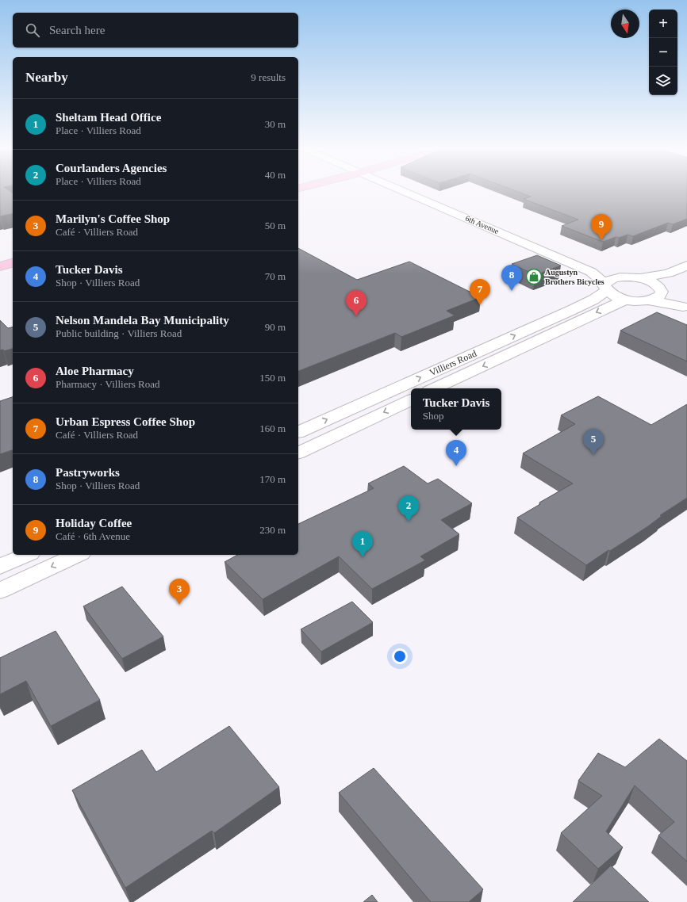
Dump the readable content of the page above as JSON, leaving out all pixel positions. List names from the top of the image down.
{
  "streets": {
    "street": ["6th Avenue", "Villiers Road"]
  },
  "crossings": [
    ["6th Avenue", "Villiers Road"]
  ],
  "places": {
    "shop": ["Augustyn Brothers Bicycles"]
  },
  "north": "bottom",
  "page": {
    "map_buttons": ["+", "−"],
    "search": "Search here",
    "heading": ["Nearby", "9 results"],
    "list": [
      {
        "mark": "1",
        "name": "Sheltam Head Office",
        "note": "Place · Villiers Road",
        "value": "30 m"
      },
      {
        "mark": "2",
        "name": "Courlanders Agencies",
        "note": "Place · Villiers Road",
        "value": "40 m"
      },
      {
        "mark": "3",
        "name": "Marilyn's Coffee Shop",
        "note": "Café · Villiers Road",
        "value": "50 m"
      },
      {
        "mark": "4",
        "name": "Tucker Davis",
        "note": "Shop · Villiers Road",
        "value": "70 m"
      },
      {
        "mark": "5",
        "name": "Nelson Mandela Bay Municipality",
        "note": "Public building · Villiers Road",
        "value": "90 m"
      },
      {
        "mark": "6",
        "name": "Aloe Pharmacy",
        "note": "Pharmacy · Villiers Road",
        "value": "150 m"
      },
      {
        "mark": "7",
        "name": "Urban Espress Coffee Shop",
        "note": "Café · Villiers Road",
        "value": "160 m"
      },
      {
        "mark": "8",
        "name": "Pastryworks",
        "note": "Shop · Villiers Road",
        "value": "170 m"
      },
      {
        "mark": "9",
        "name": "Holiday Coffee",
        "note": "Café · 6th Avenue",
        "value": "230 m"
      }
    ],
    "pins": [
      "9",
      "8",
      "7",
      "6",
      "5",
      "4",
      "2",
      "1",
      "3"
    ],
    "popup": ["Tucker Davis", "Shop"]
  }
}
